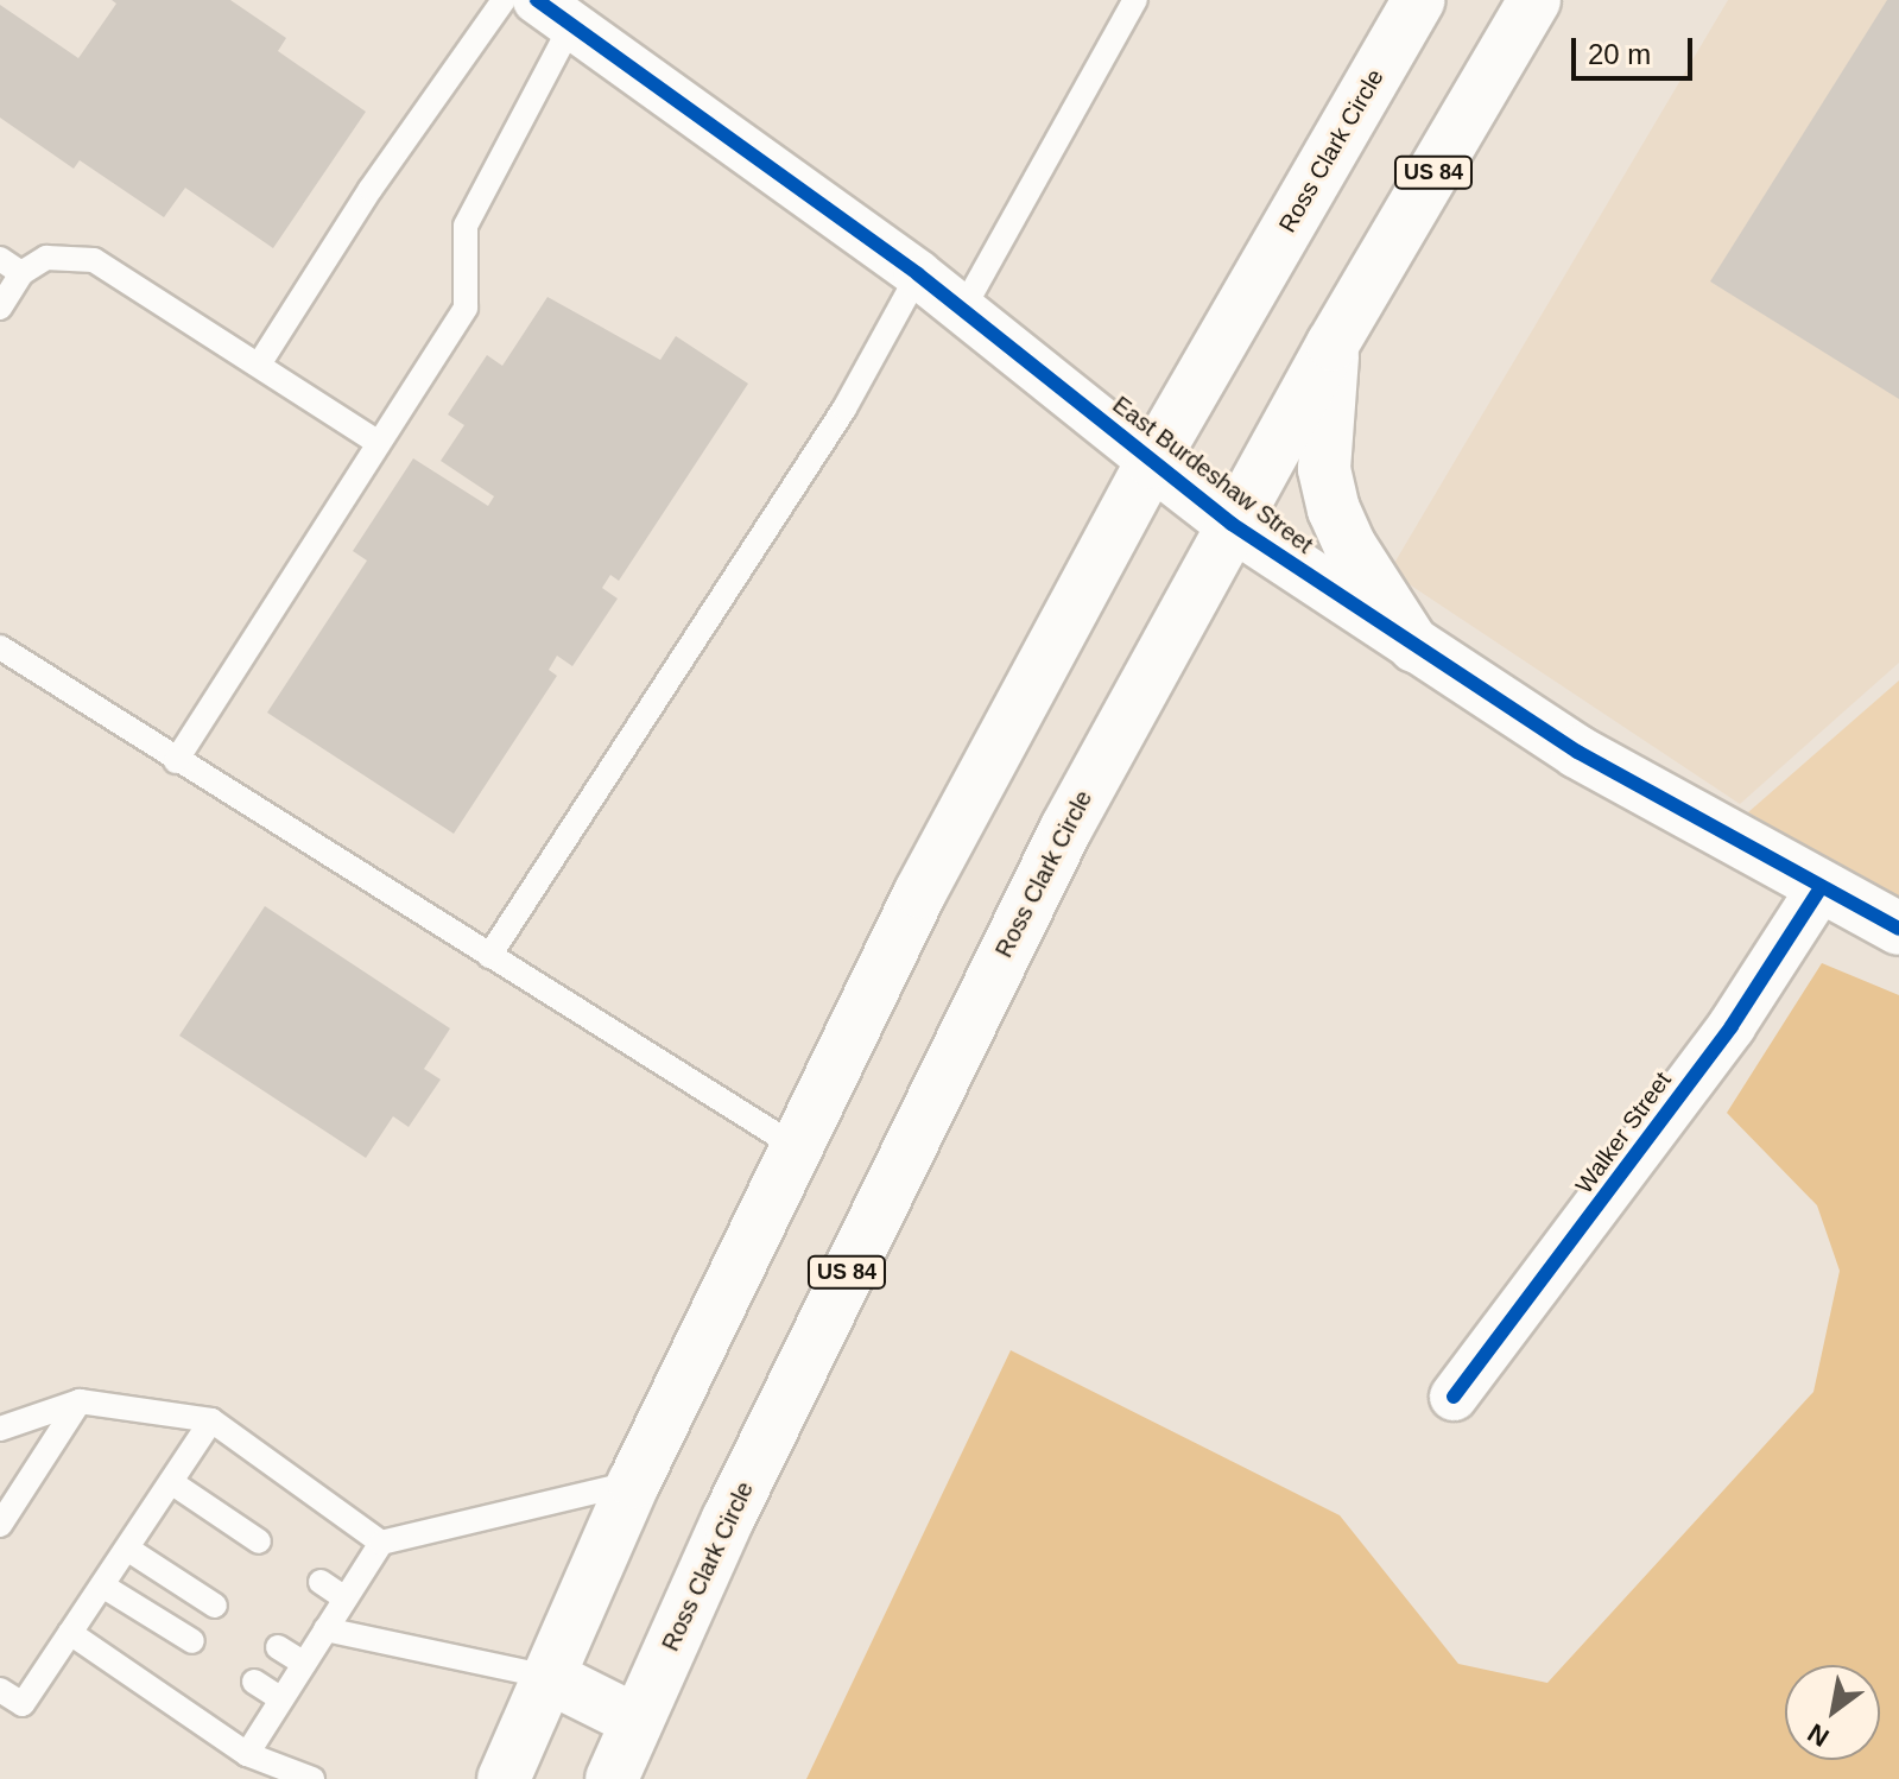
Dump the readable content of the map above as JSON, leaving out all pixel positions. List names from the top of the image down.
{
  "streets": {
    "main road": ["Ross Clark Circle", "US 84", "East Burdeshaw Street"],
    "street": ["Walker Street"]
  },
  "crossings": [
    ["Ross Clark Circle", "East Burdeshaw Street"],
    ["East Burdeshaw Street", "Walker Street"]
  ],
  "scale_bar": "20 m",
  "north": "bottom left"
}
